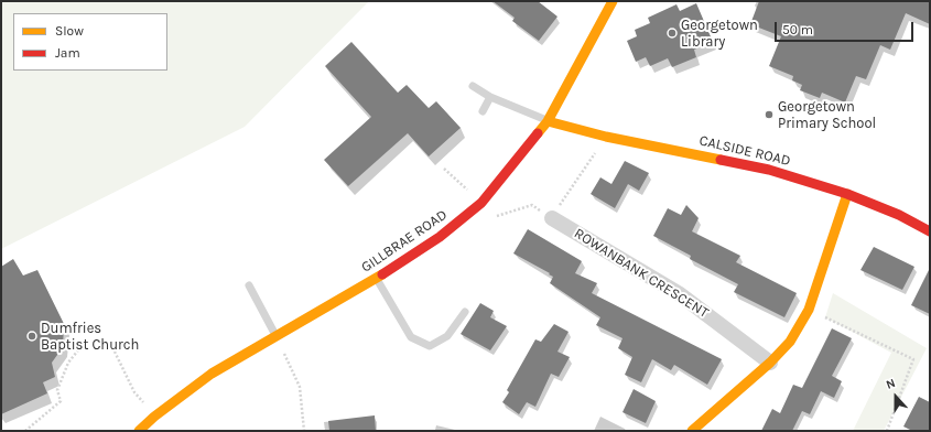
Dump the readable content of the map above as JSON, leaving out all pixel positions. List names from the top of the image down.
{
  "streets": {
    "street": ["CALSIDE ROAD", "GILLBRAE ROAD", "ROWANBANK CRESCENT"]
  },
  "crossings": [
    ["CALSIDE ROAD", "GILLBRAE ROAD"]
  ],
  "places": ["Georgetown Library", "Georgetown Primary School", "Dumfries Baptist Church"],
  "legend": ["Slow", "Jam"],
  "scale_bar": "50 m",
  "north": "top"
}
